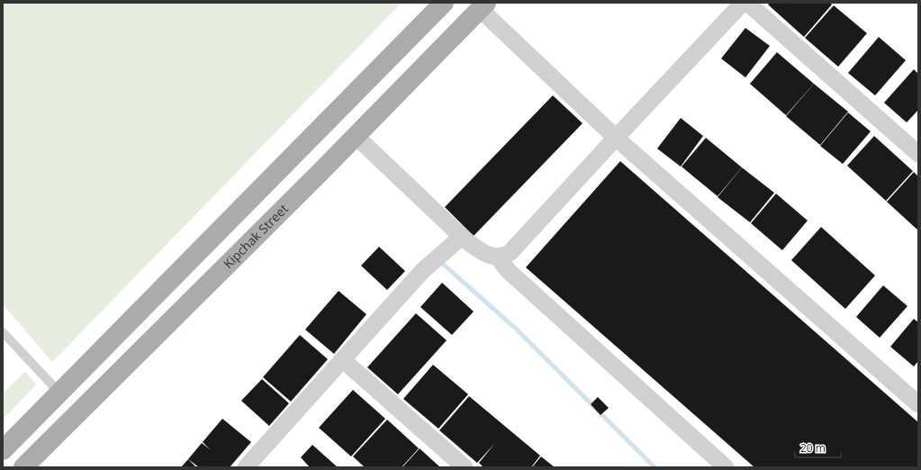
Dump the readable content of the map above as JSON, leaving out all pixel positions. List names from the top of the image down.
{
  "streets": {
    "main road": ["Kipchak Street"]
  },
  "scale_bar": "20 m"
}
